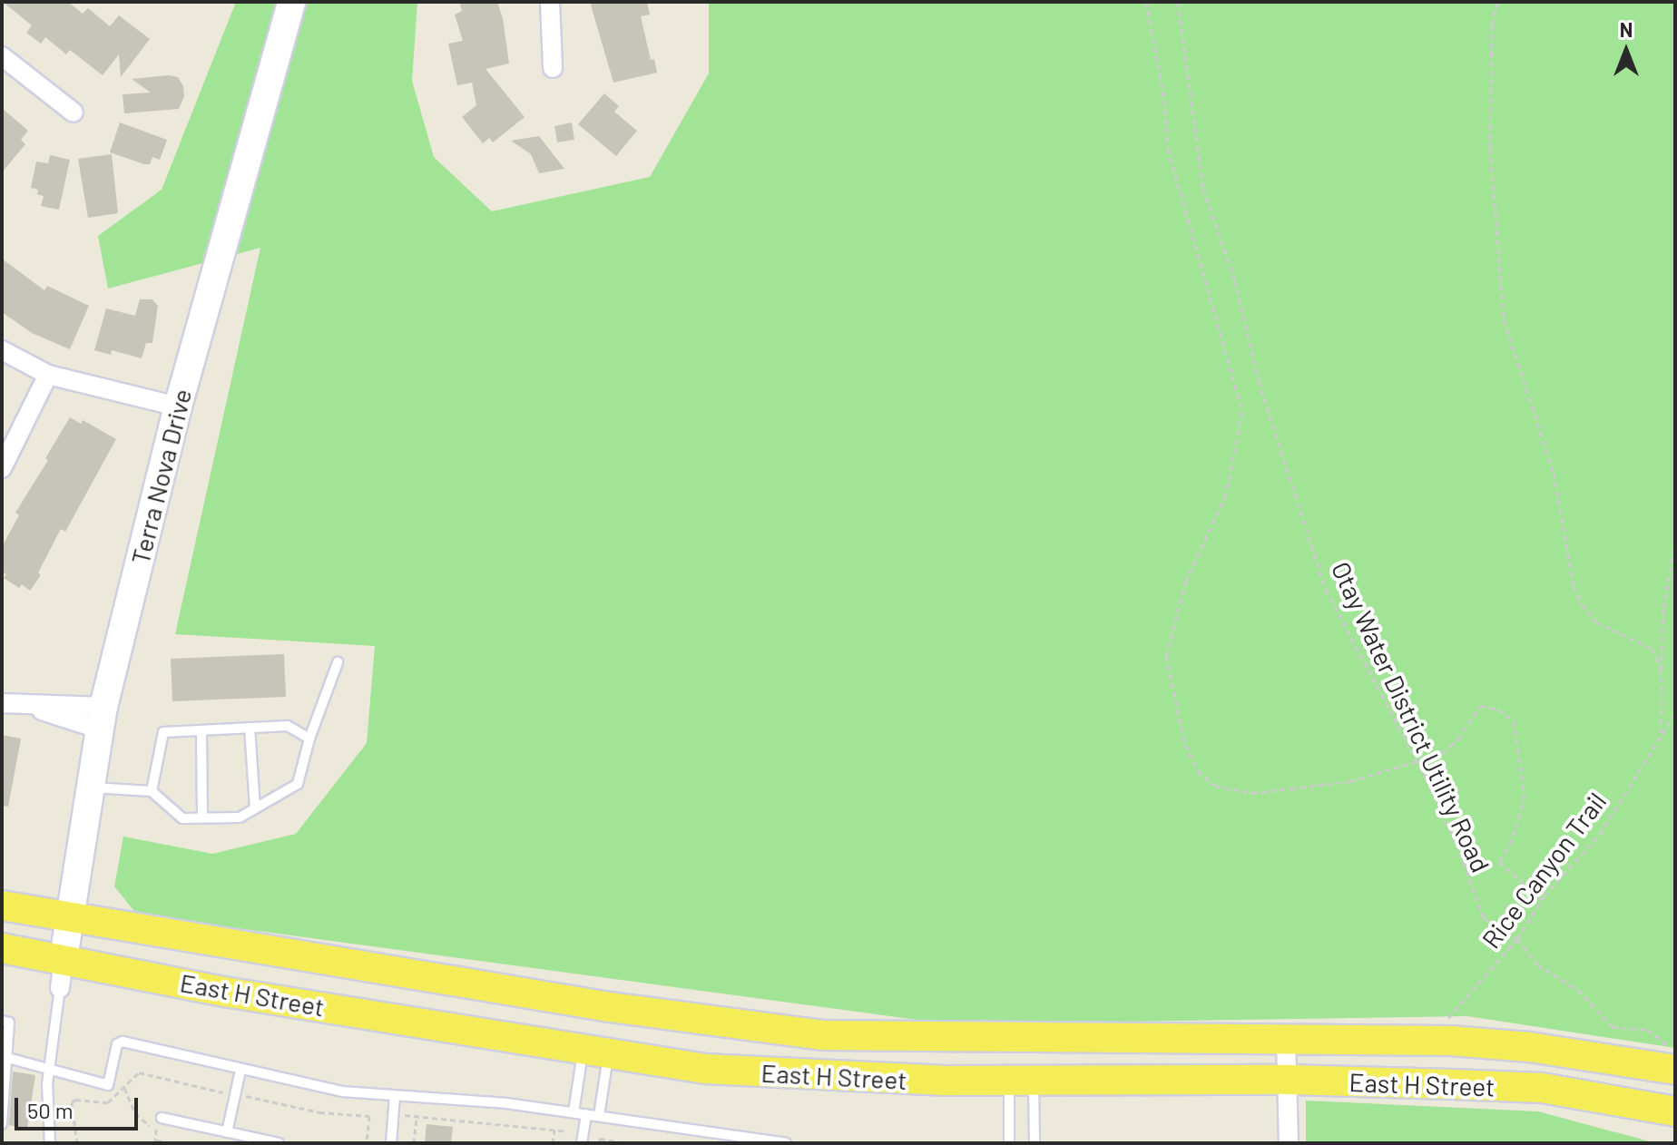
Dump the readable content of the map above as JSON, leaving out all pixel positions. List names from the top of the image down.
{
  "streets": {
    "main road": ["East H Street"],
    "street": ["Terra Nova Drive"],
    "path": ["Otay Water District Utility Road", "Rice Canyon Trail"]
  },
  "crossings": [
    ["Terra Nova Drive", "East H Street"],
    ["Otay Water District Utility Road", "Rice Canyon Trail"],
    ["Rice Canyon Trail", "East H Street"]
  ],
  "scale_bar": "50 m",
  "north": "top"
}
